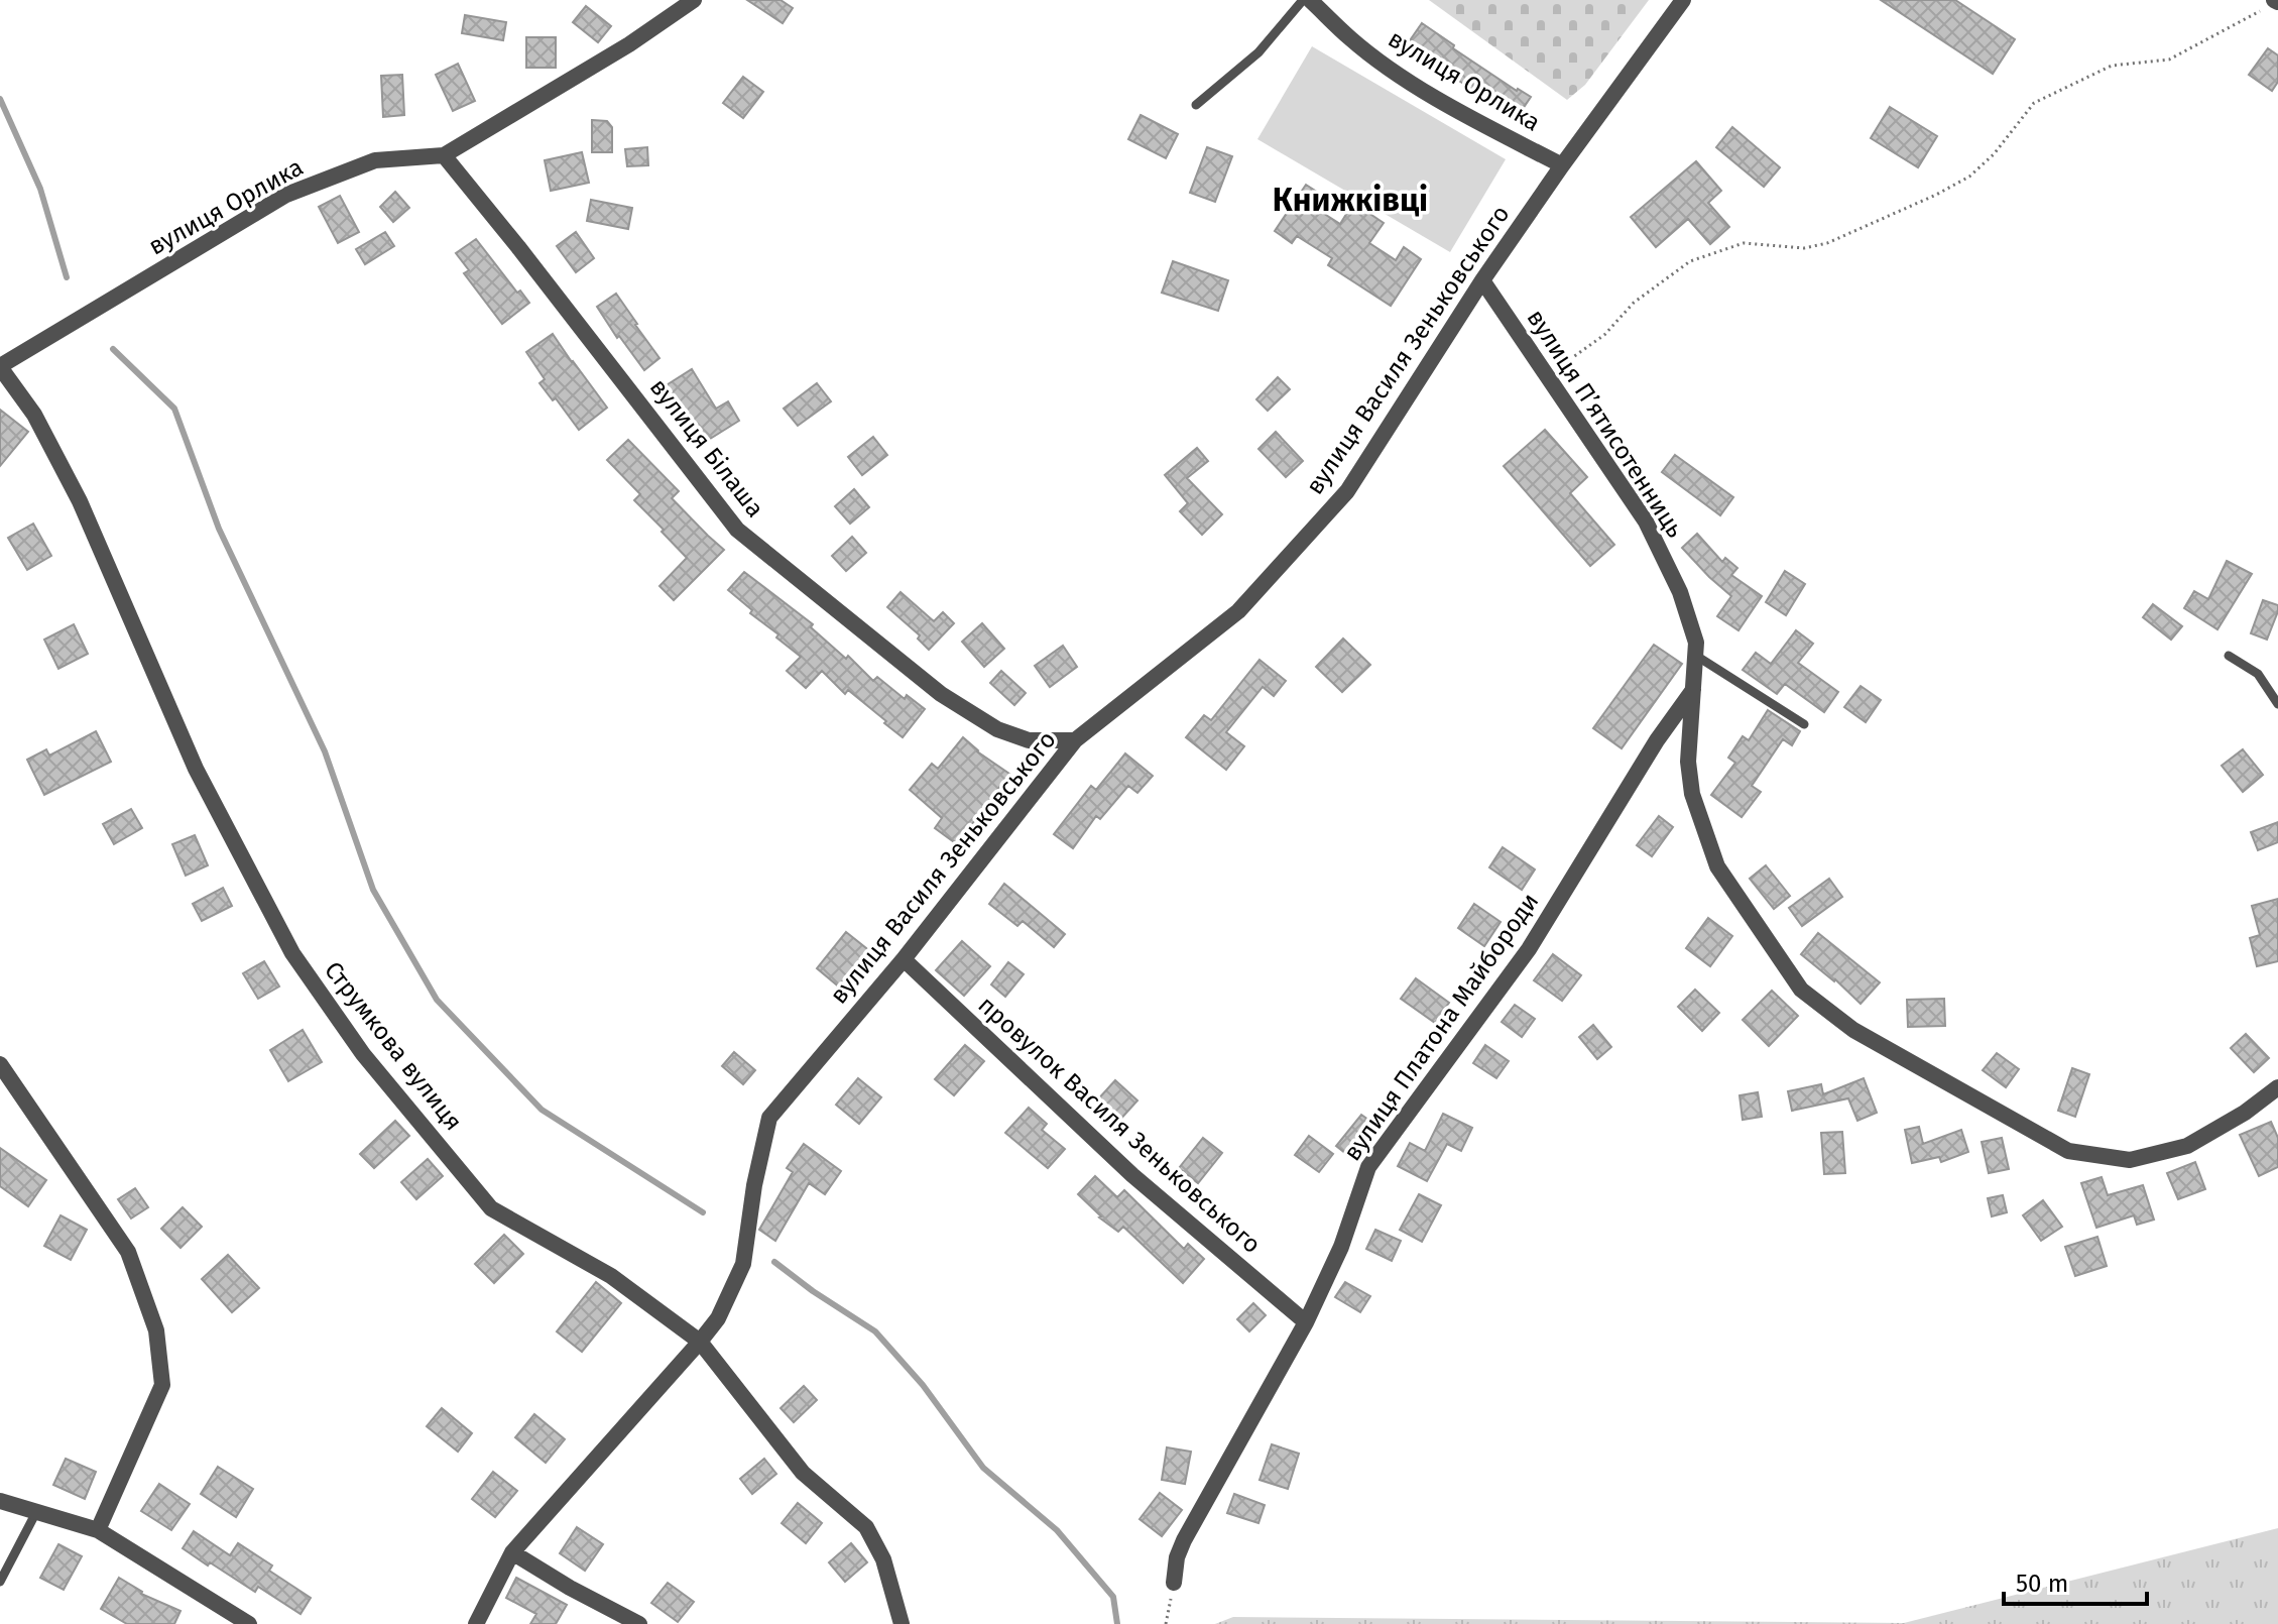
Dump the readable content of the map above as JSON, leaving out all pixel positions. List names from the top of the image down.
{
  "streets": {
    "street": [
      "вулиця Орлика",
      "вулиця Василя Зеньковського",
      "вулиця Пʼятисотенниць",
      "вулиця Білаша",
      "вулиця Платона Майбороди",
      "Струмкова вулиця",
      "провулок Василя Зеньковського"
    ]
  },
  "crossings": [
    ["вулиця Орлика", "вулиця Василя Зеньковського"],
    ["вулиця Орлика", "вулиця Білаша"],
    ["вулиця Орлика", "Струмкова вулиця"],
    ["вулиця Василя Зеньковського", "вулиця Пʼятисотенниць"],
    ["вулиця Василя Зеньковського", "вулиця Білаша"],
    ["вулиця Василя Зеньковського", "Струмкова вулиця"],
    ["вулиця Василя Зеньковського", "провулок Василя Зеньковського"],
    ["вулиця Пʼятисотенниць", "вулиця Платона Майбороди"],
    ["вулиця Платона Майбороди", "провулок Василя Зеньковського"]
  ],
  "districts": ["Книжківці"],
  "scale_bar": "50 m"
}
